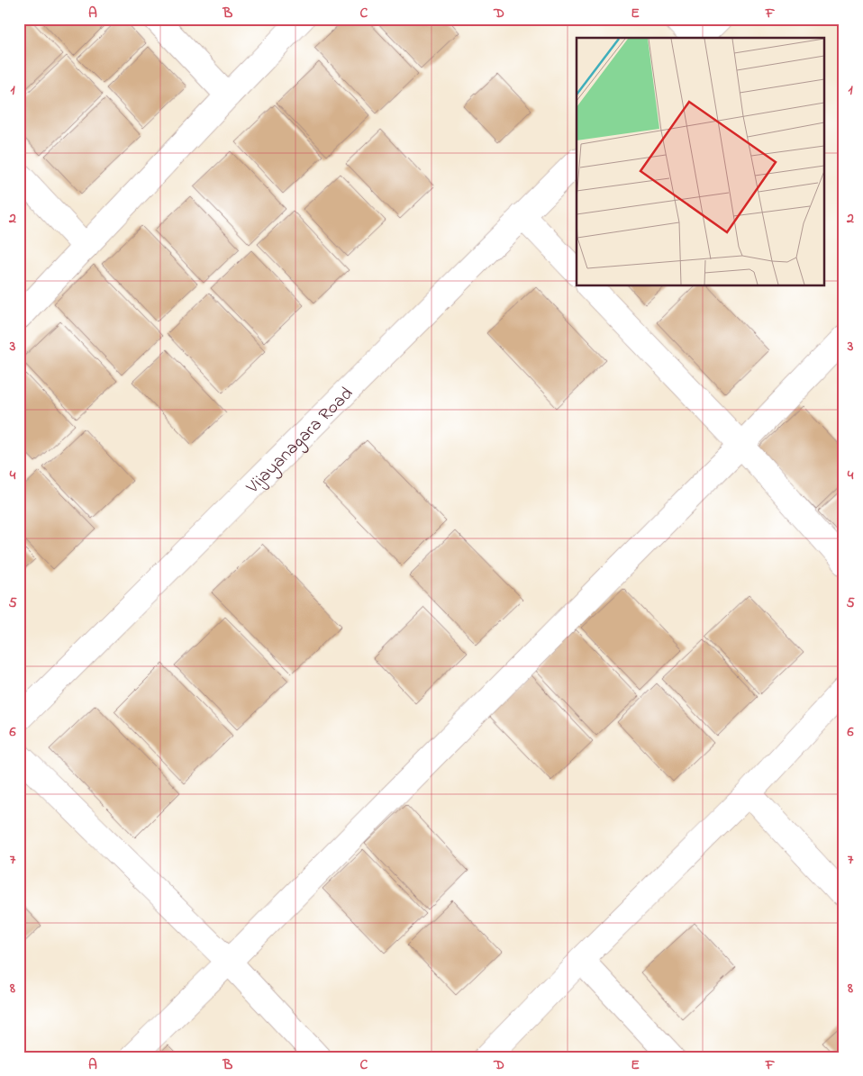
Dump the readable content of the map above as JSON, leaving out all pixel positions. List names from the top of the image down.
{
  "streets": {
    "street": ["Vijayanagara Road"]
  },
  "grid": {
    "columns": [
      "A",
      "B",
      "C",
      "D",
      "E",
      "F"
    ],
    "rows": [
      "1",
      "2",
      "3",
      "4",
      "5",
      "6",
      "7",
      "8"
    ]
  }
}
